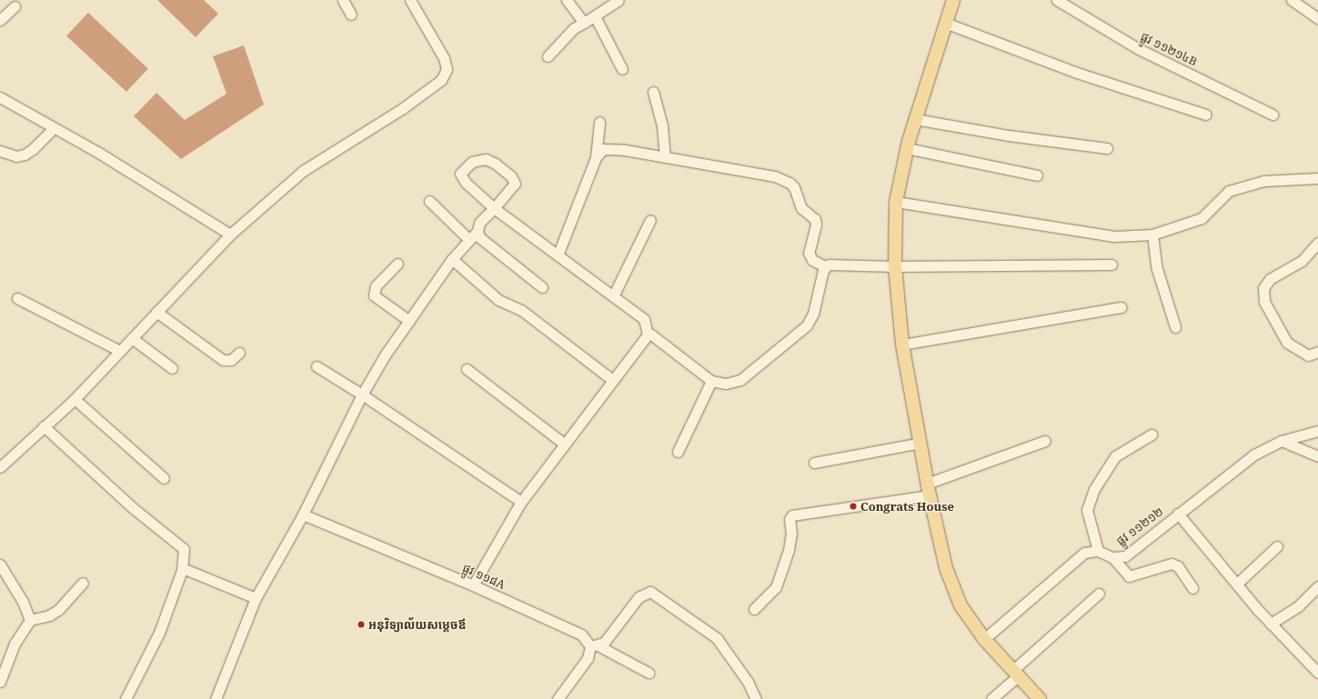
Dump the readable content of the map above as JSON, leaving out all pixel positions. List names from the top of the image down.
{
  "streets": {
    "street": ["ផ្លូវ ១១២១៤B", "ផ្លូវ ១១២១២", "ផ្លូវ ១១៨A"]
  },
  "places": ["Congrats House", "អនុវិទ្យាល័យសម្តេចឪ"]
}
